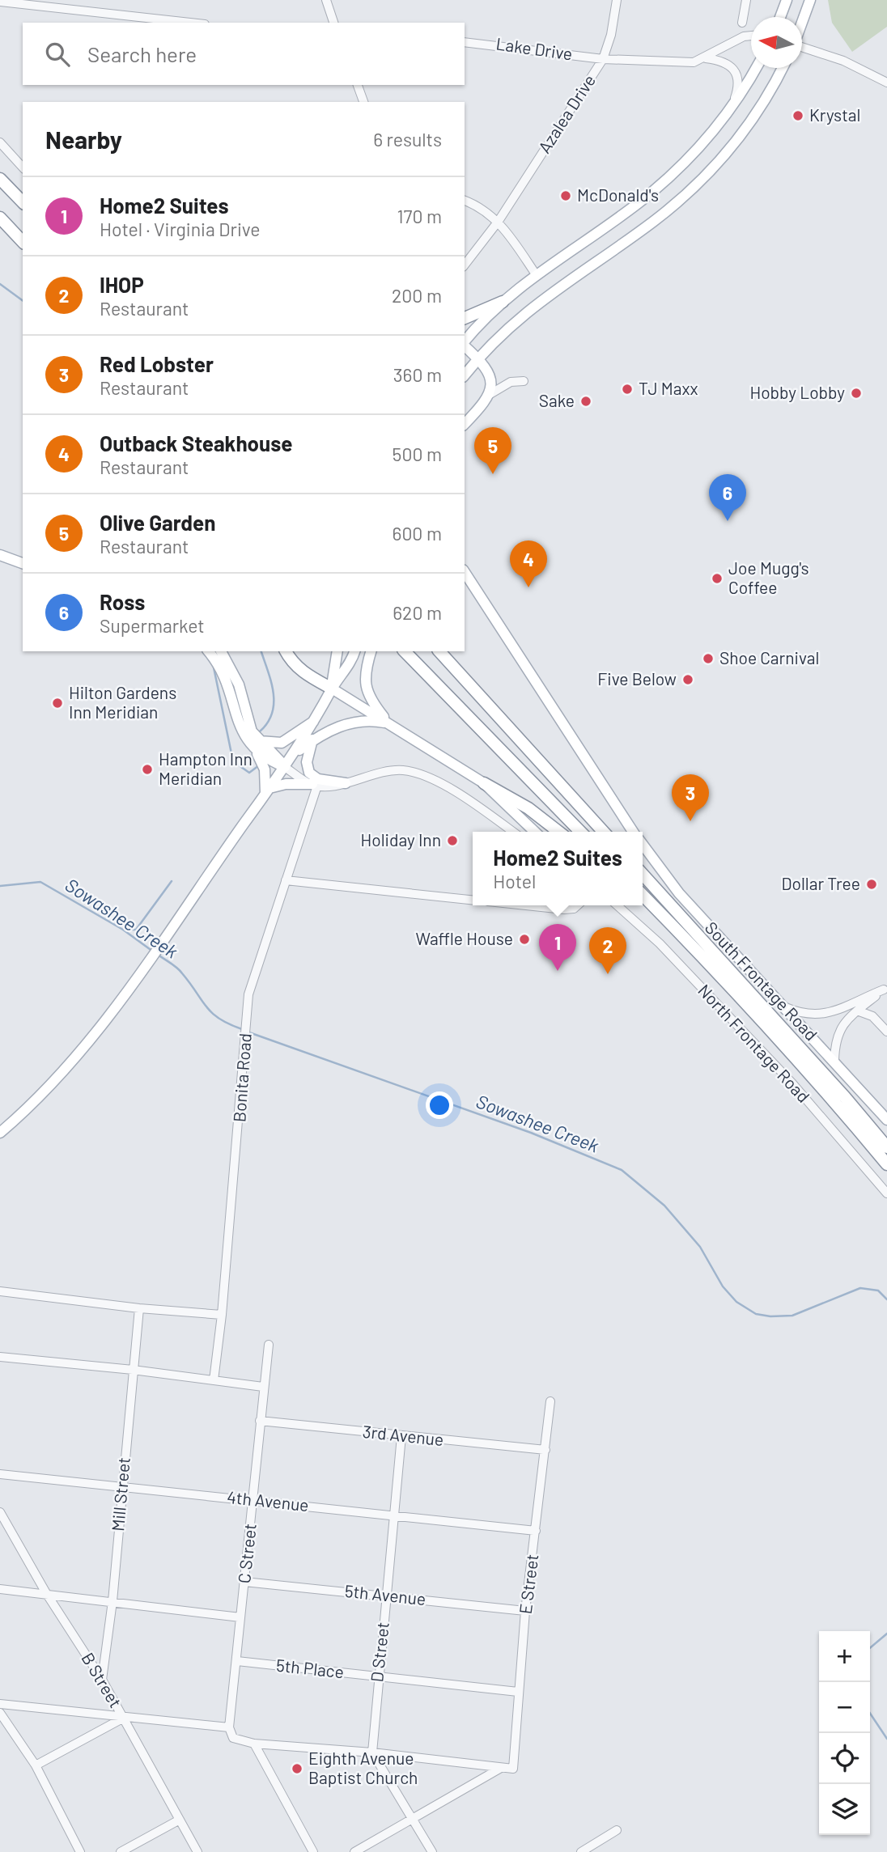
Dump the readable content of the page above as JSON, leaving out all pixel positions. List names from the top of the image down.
{
  "streets": {
    "main road": ["South Frontage Road"],
    "street": [
      "Lake Drive",
      "Azalea Drive",
      "North Frontage Road",
      "Bonita Road",
      "3rd Avenue",
      "Mill Street",
      "4th Avenue",
      "C Street",
      "E Street",
      "5th Avenue",
      "D Street",
      "5th Place",
      "B Street"
    ]
  },
  "crossings": [
    ["Lake Drive", "Azalea Drive"],
    ["3rd Avenue", "C Street"],
    ["3rd Avenue", "E Street"],
    ["3rd Avenue", "D Street"],
    ["Mill Street", "4th Avenue"],
    ["Mill Street", "B Street"],
    ["4th Avenue", "C Street"],
    ["4th Avenue", "E Street"],
    ["4th Avenue", "D Street"],
    ["C Street", "5th Avenue"],
    ["C Street", "5th Place"],
    ["E Street", "5th Avenue"],
    ["E Street", "5th Place"],
    ["5th Avenue", "D Street"],
    ["D Street", "5th Place"]
  ],
  "water": ["Sowashee Creek"],
  "places": [
    "Krystal",
    "McDonald's",
    "TJ Maxx",
    "Hobby Lobby",
    "Sake",
    "Joe Mugg's Coffee",
    "Shoe Carnival",
    "Five Below",
    "Hilton Gardens Inn Meridian",
    "Hampton Inn Meridian",
    "Holiday Inn",
    "Dollar Tree",
    "Waffle House",
    "Eighth Avenue Baptist Church"
  ],
  "north": "left",
  "page": {
    "search": "Search here",
    "heading": ["Nearby", "6 results"],
    "list": [
      {
        "mark": "1",
        "name": "Home2 Suites",
        "note": "Hotel · Virginia Drive",
        "value": "170 m"
      },
      {
        "mark": "2",
        "name": "IHOP",
        "note": "Restaurant",
        "value": "200 m"
      },
      {
        "mark": "3",
        "name": "Red Lobster",
        "note": "Restaurant",
        "value": "360 m"
      },
      {
        "mark": "4",
        "name": "Outback Steakhouse",
        "note": "Restaurant",
        "value": "500 m"
      },
      {
        "mark": "5",
        "name": "Olive Garden",
        "note": "Restaurant",
        "value": "600 m"
      },
      {
        "mark": "6",
        "name": "Ross",
        "note": "Supermarket",
        "value": "620 m"
      }
    ],
    "pins": [
      "5",
      "6",
      "4",
      "3",
      "1",
      "2"
    ],
    "popup": ["Home2 Suites", "Hotel"],
    "map_buttons": ["+", "−"]
  }
}
